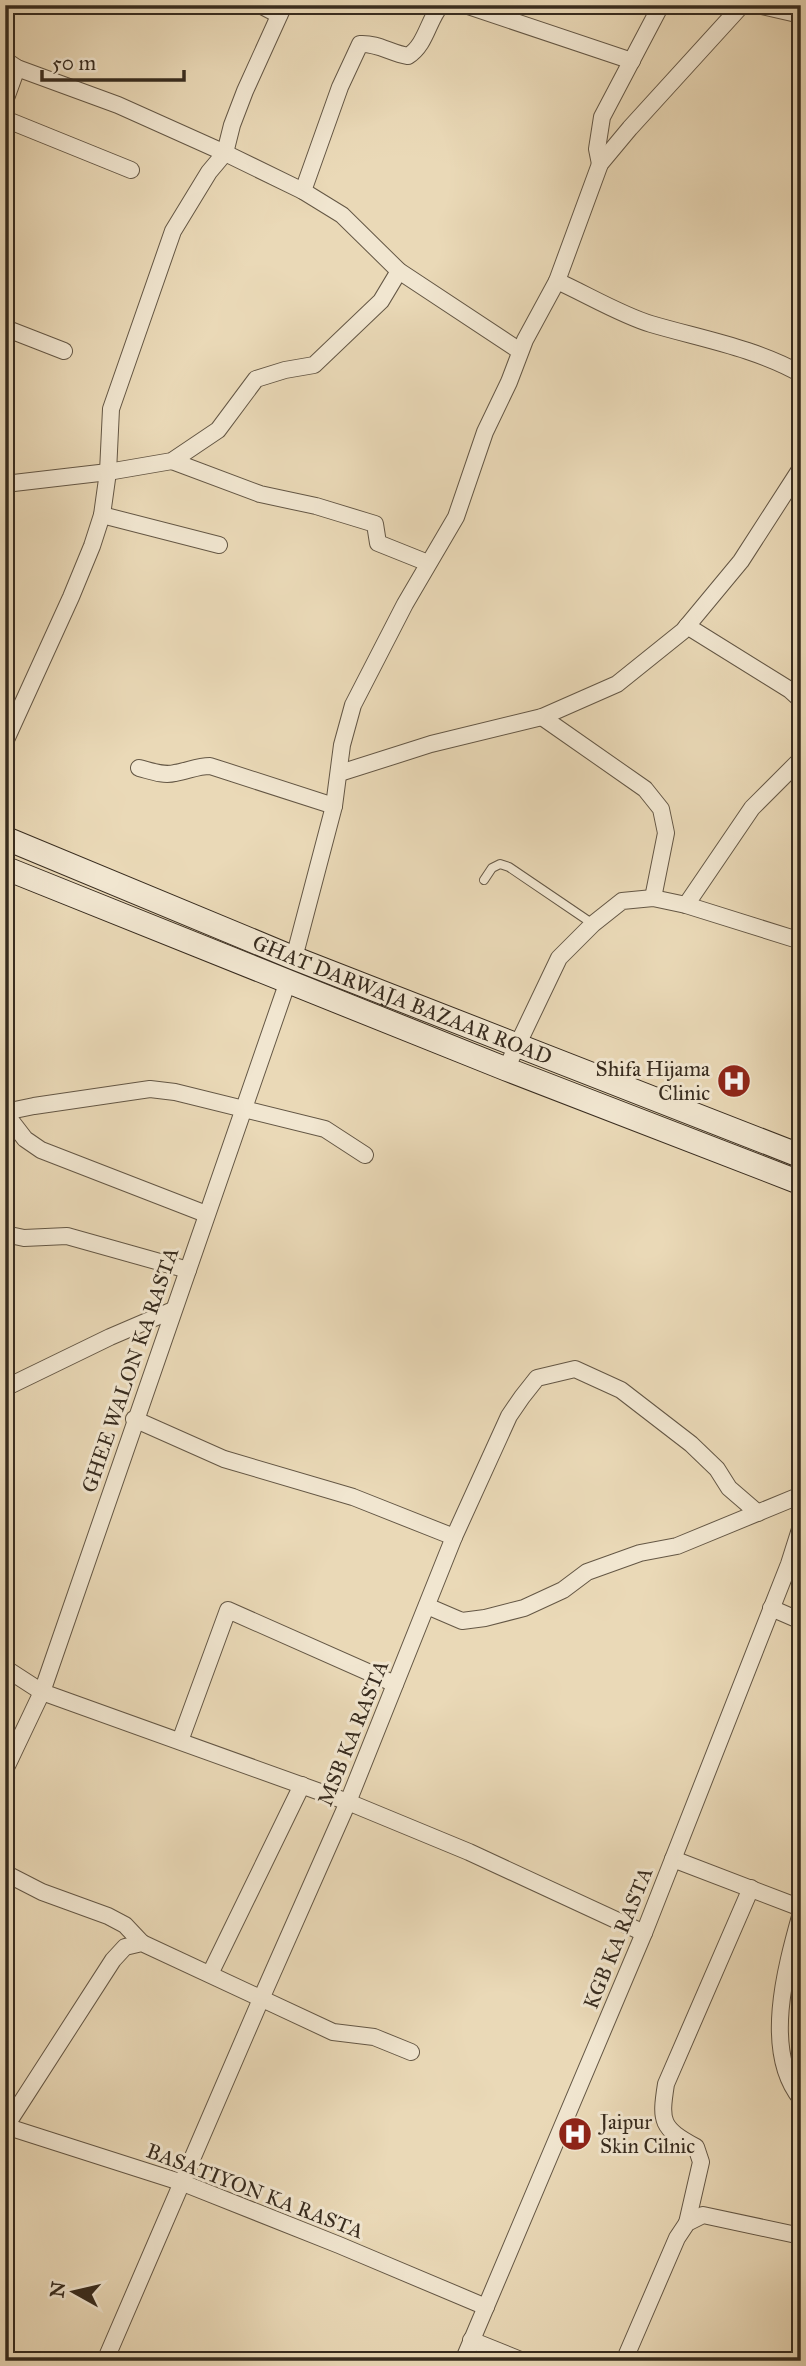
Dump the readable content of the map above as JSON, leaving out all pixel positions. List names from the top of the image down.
{
  "streets": {
    "street": [
      "GHAT DARWAJA BAZAAR ROAD",
      "GHEE WALON KA RASTA",
      "MSB KA RASTA",
      "KGB KA RASTA",
      "BASATIYON KA RASTA"
    ]
  },
  "crossings": [
    ["MSB KA RASTA", "BASATIYON KA RASTA"],
    ["KGB KA RASTA", "BASATIYON KA RASTA"]
  ],
  "places": {
    "hospital": ["Shifa Hijama Clinic", "Jaipur Skin Cilnic"]
  },
  "scale_bar": "50 m",
  "north": "left"
}
